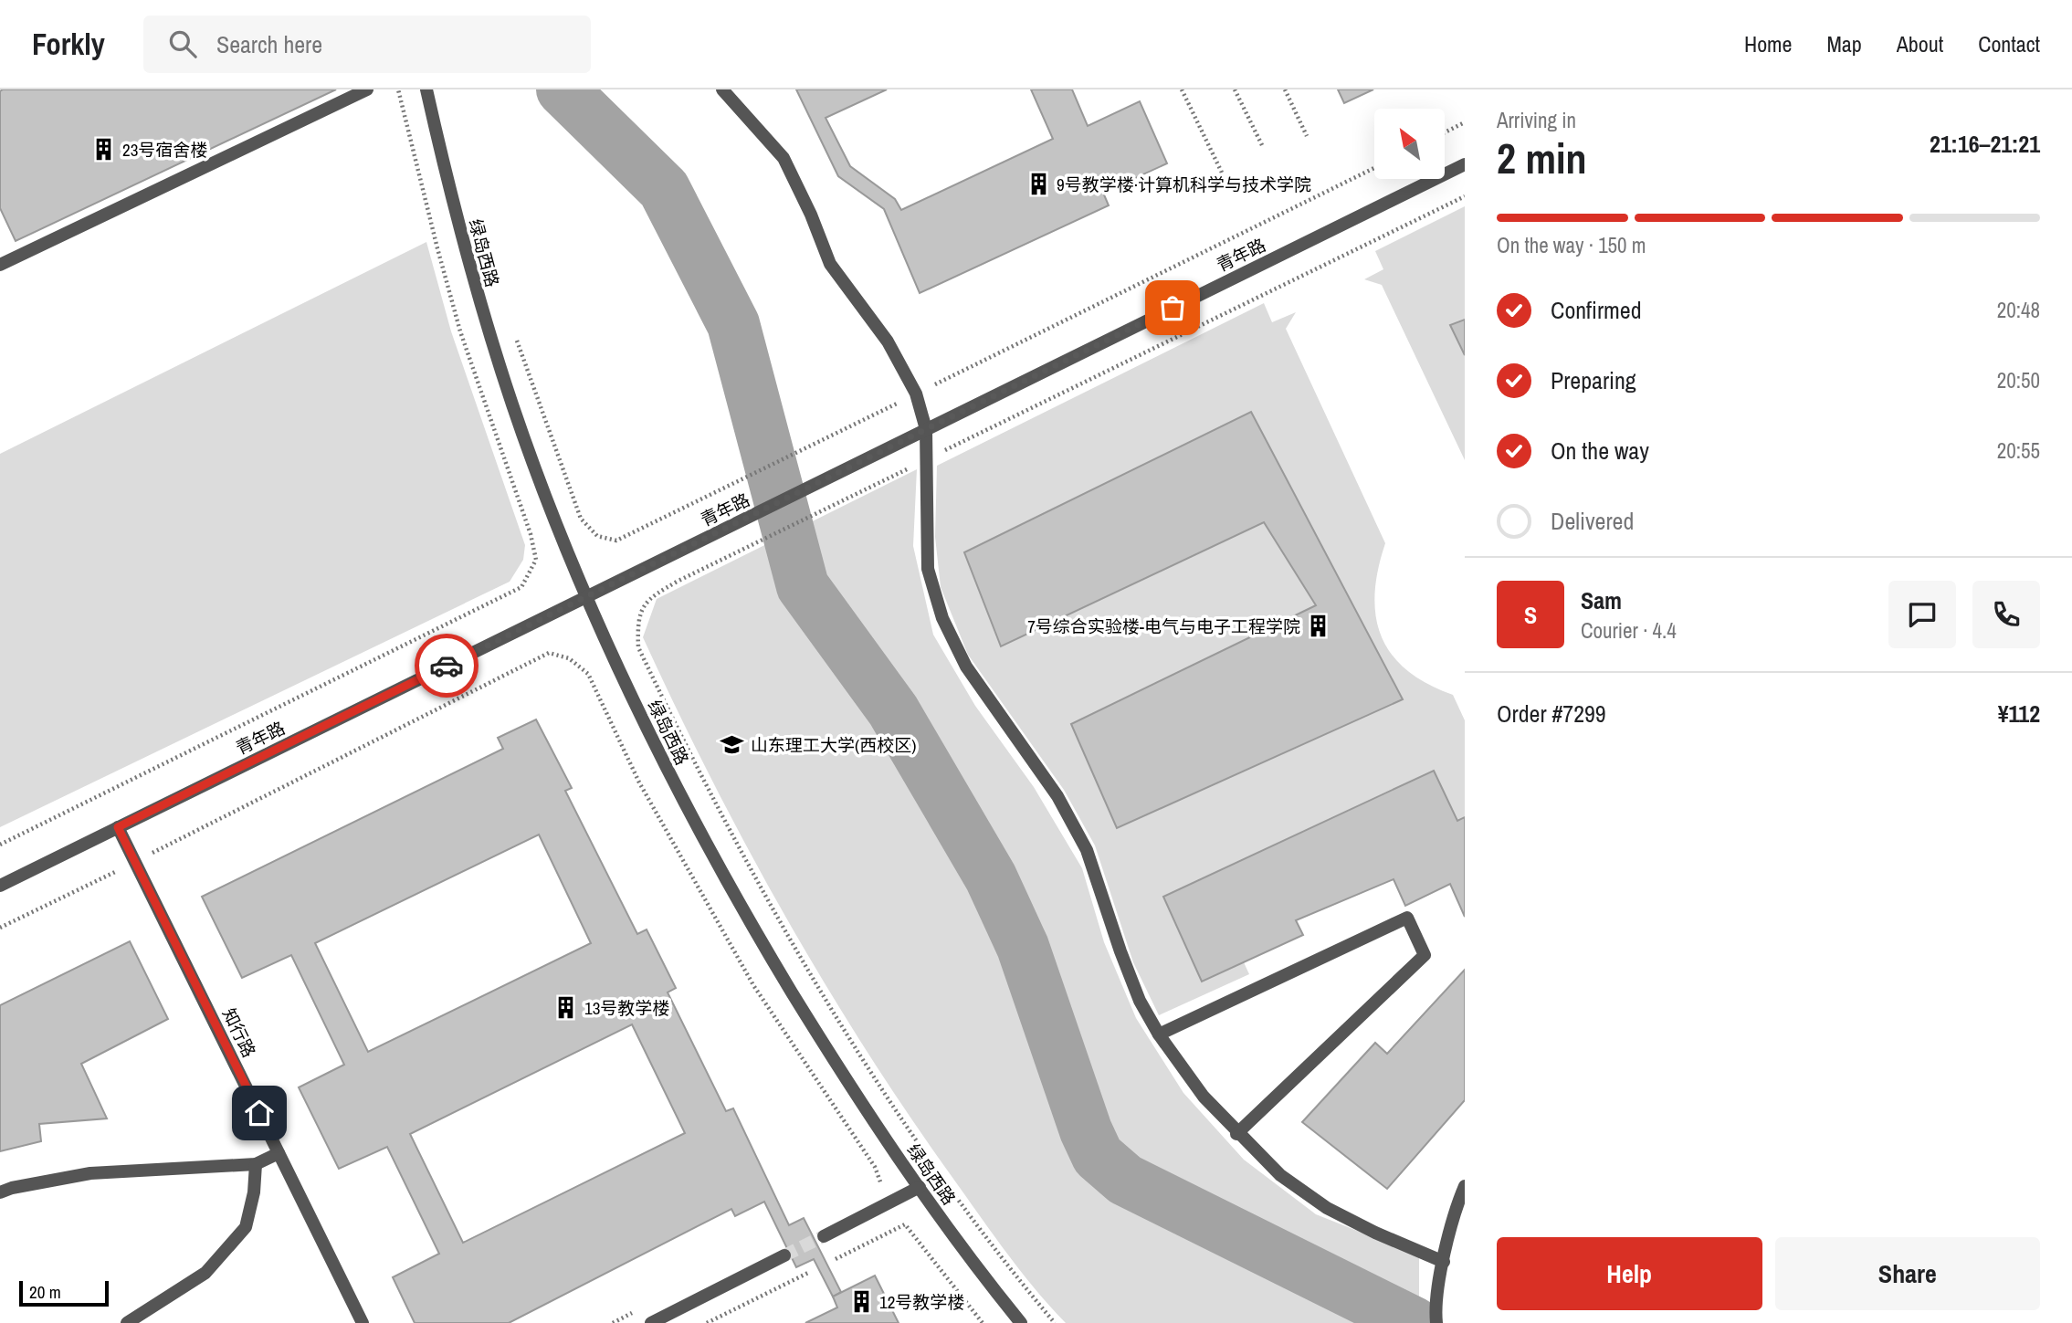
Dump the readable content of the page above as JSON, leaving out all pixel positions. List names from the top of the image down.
{
  "streets": {
    "street": ["绿岛西路", "青年路", "知行路"]
  },
  "crossings": [
    ["绿岛西路", "青年路"],
    ["青年路", "知行路"]
  ],
  "places": {
    "building": [
      "23号宿舍楼",
      "9号教学楼·计算机科学与技术学院",
      "7号综合实验楼-电气与电子工程学院",
      "13号教学楼",
      "12号教学楼"
    ],
    "school or university": ["山东理工大学(西校区)"]
  },
  "scale_bar": "20 m",
  "north": "top left",
  "page": {
    "header": "Forkly",
    "search": "Search here",
    "nav": [
      "Home",
      "Map",
      "About",
      "Contact"
    ],
    "heading": ["2 min", "Arriving in", "21:16–21:21"],
    "panel": [
      "Sam",
      "Courier · 4.4",
      "Order #7299",
      "¥112"
    ],
    "bar": "On the way · 150 m",
    "list": [
      ["Confirmed", "20:48"],
      ["Preparing", "20:50"],
      ["On the way", "20:55"],
      "Delivered"
    ],
    "round": "S",
    "buttons": ["Help", "Share"],
    "scale": "20 m"
  }
}
